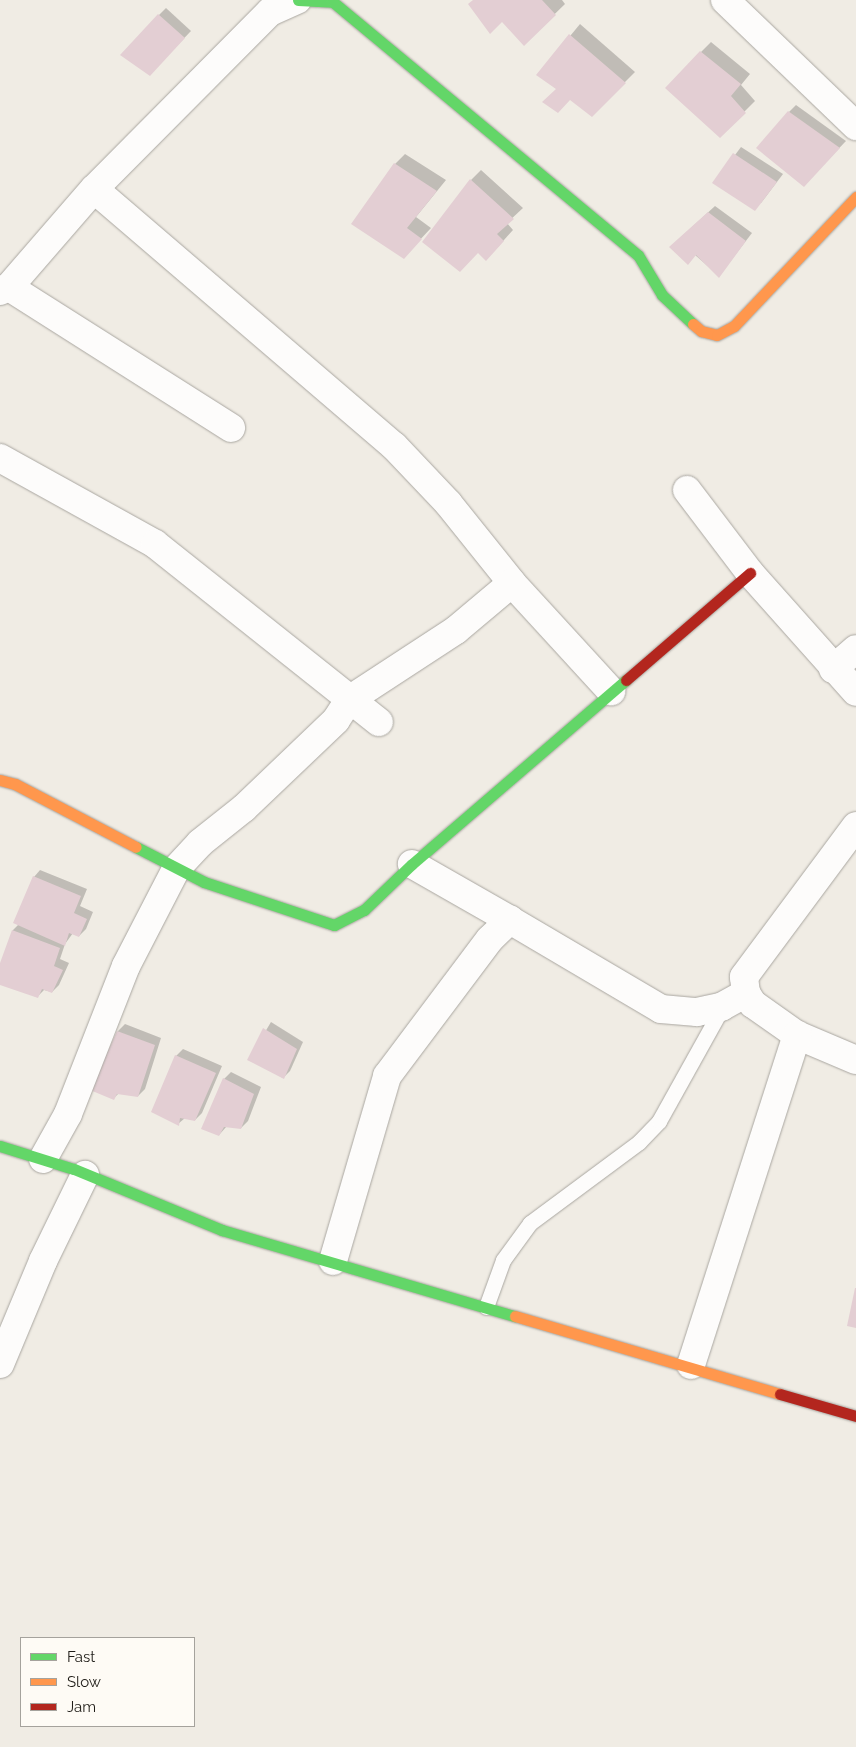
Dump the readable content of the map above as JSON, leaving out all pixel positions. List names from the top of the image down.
{
  "legend": ["Fast", "Slow", "Jam"]
}
